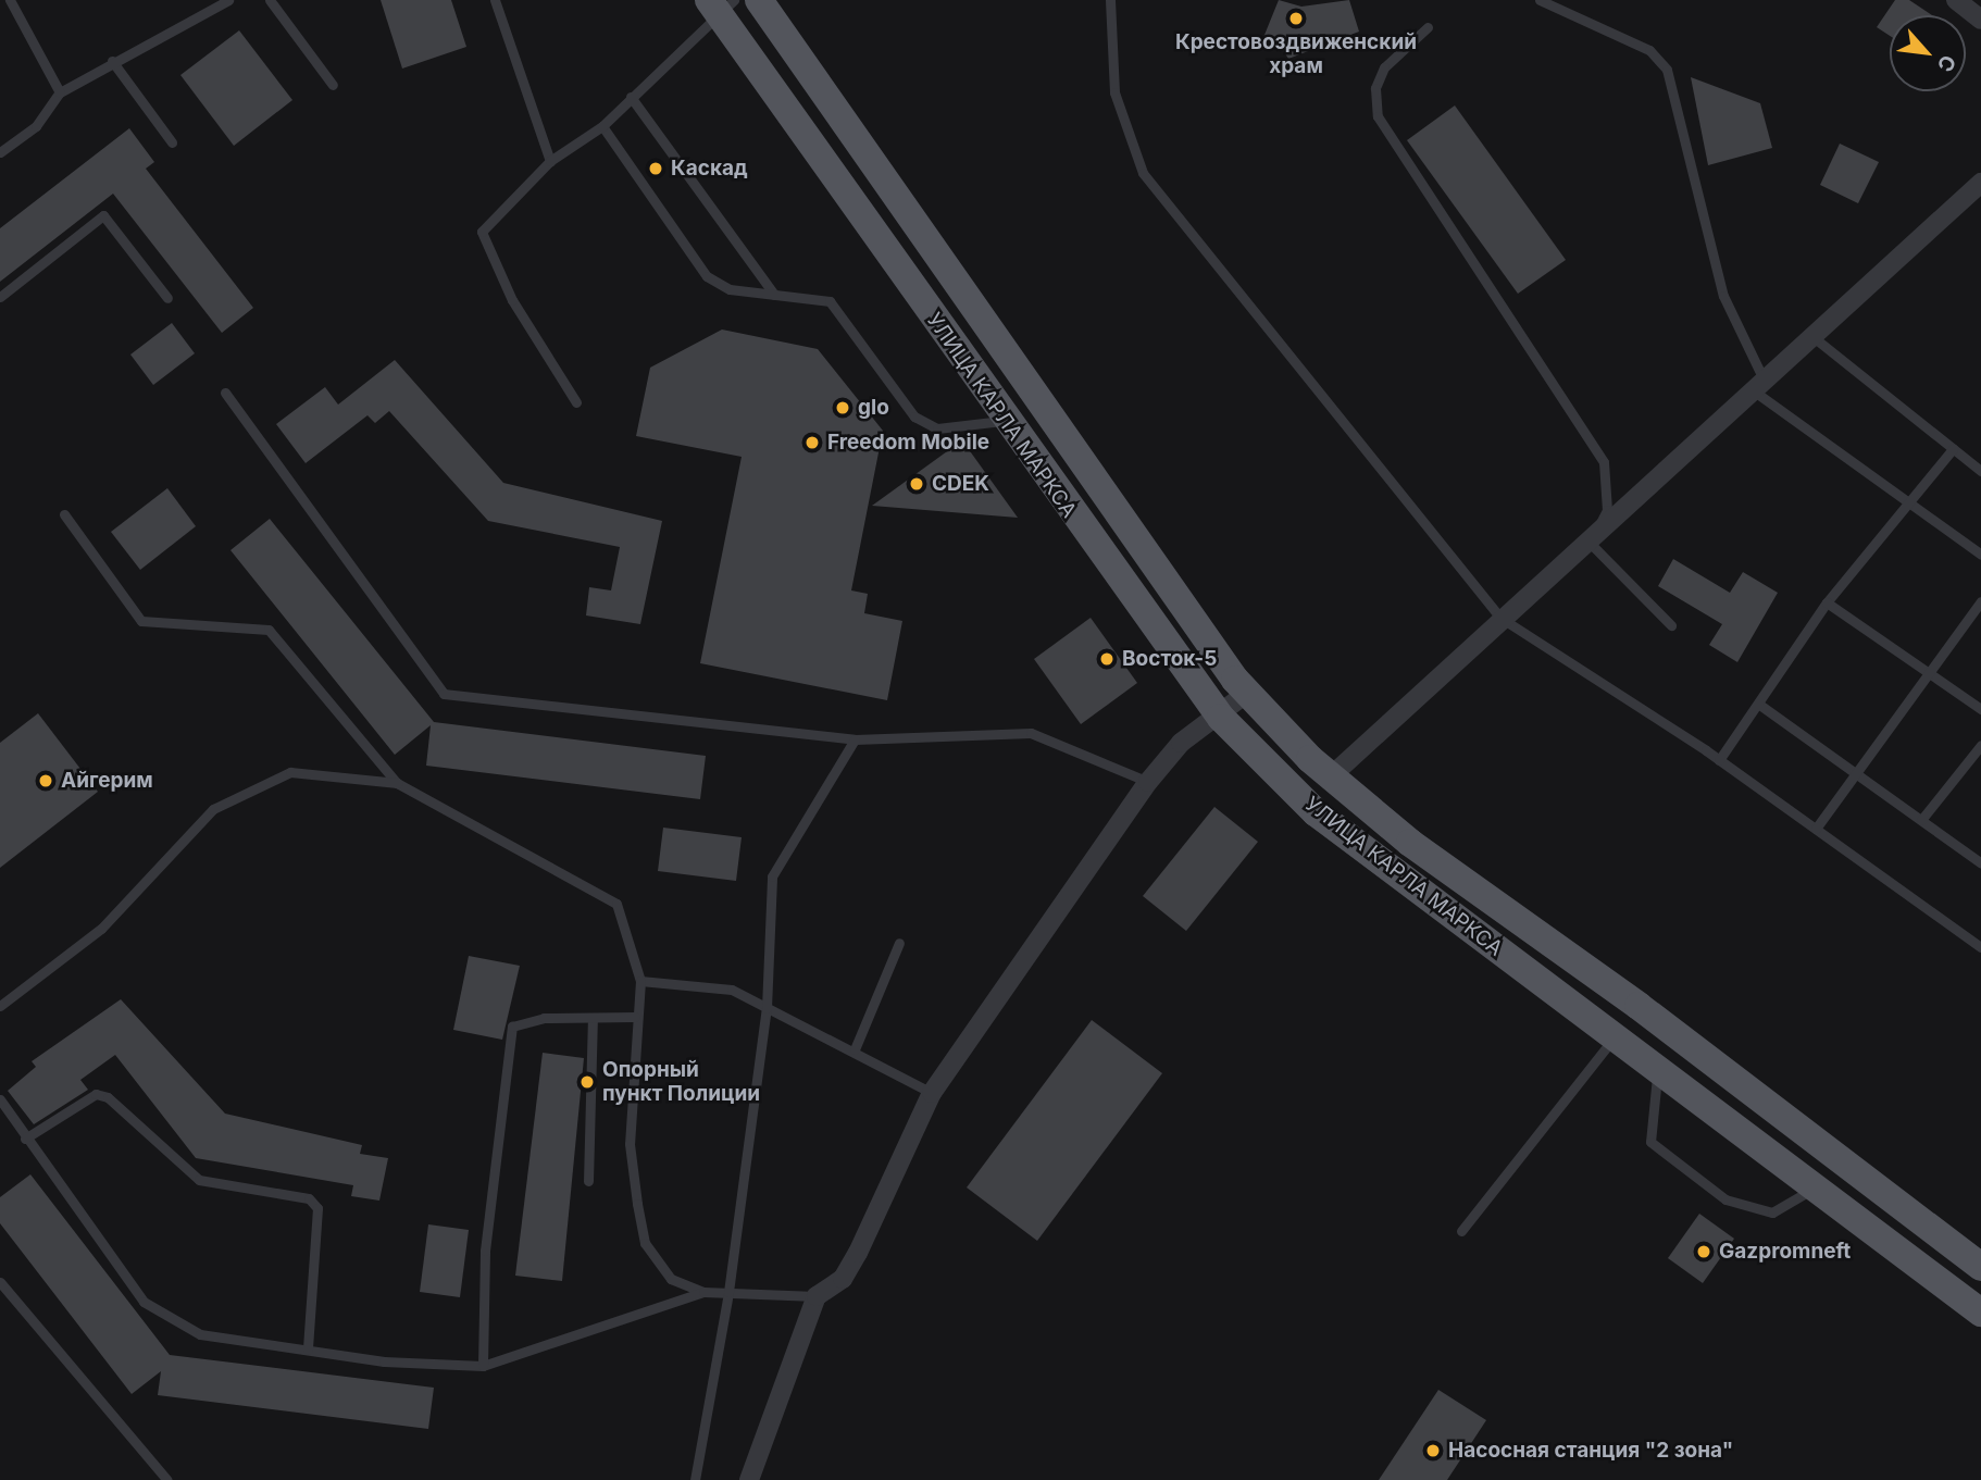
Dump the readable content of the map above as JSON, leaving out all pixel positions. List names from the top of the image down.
{
  "streets": {
    "main road": ["УЛИЦА КАРЛА МАРКСА"]
  },
  "places": [
    "Крестовоздвиженский храм",
    "Каскад",
    "glo",
    "Freedom Mobile",
    "CDEK",
    "Восток-5",
    "Айгерим",
    "Опорный пункт Полиции",
    "Gazpromneft",
    "Насосная станция \"2 зона\""
  ],
  "north": "bottom right"
}
